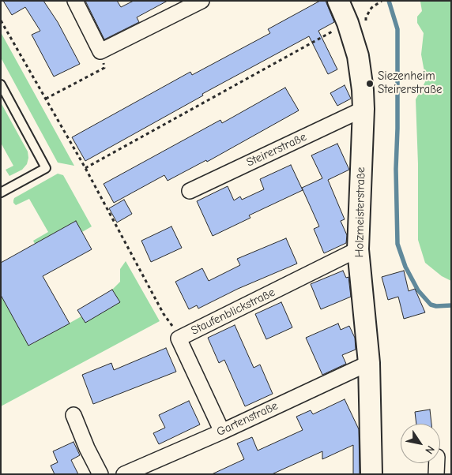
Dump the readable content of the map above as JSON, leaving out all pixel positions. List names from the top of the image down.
{
  "streets": {
    "street": [
      "Steirerstraße",
      "Holzmeisterstraße",
      "Staufenblickstraße",
      "Gartenstraße"
    ]
  },
  "crossings": [
    ["Steirerstraße", "Holzmeisterstraße"],
    ["Holzmeisterstraße", "Staufenblickstraße"],
    ["Holzmeisterstraße", "Gartenstraße"],
    ["Staufenblickstraße", "Gartenstraße"]
  ],
  "places": ["Siezenheim Steirerstraße"],
  "north": "bottom right"
}
